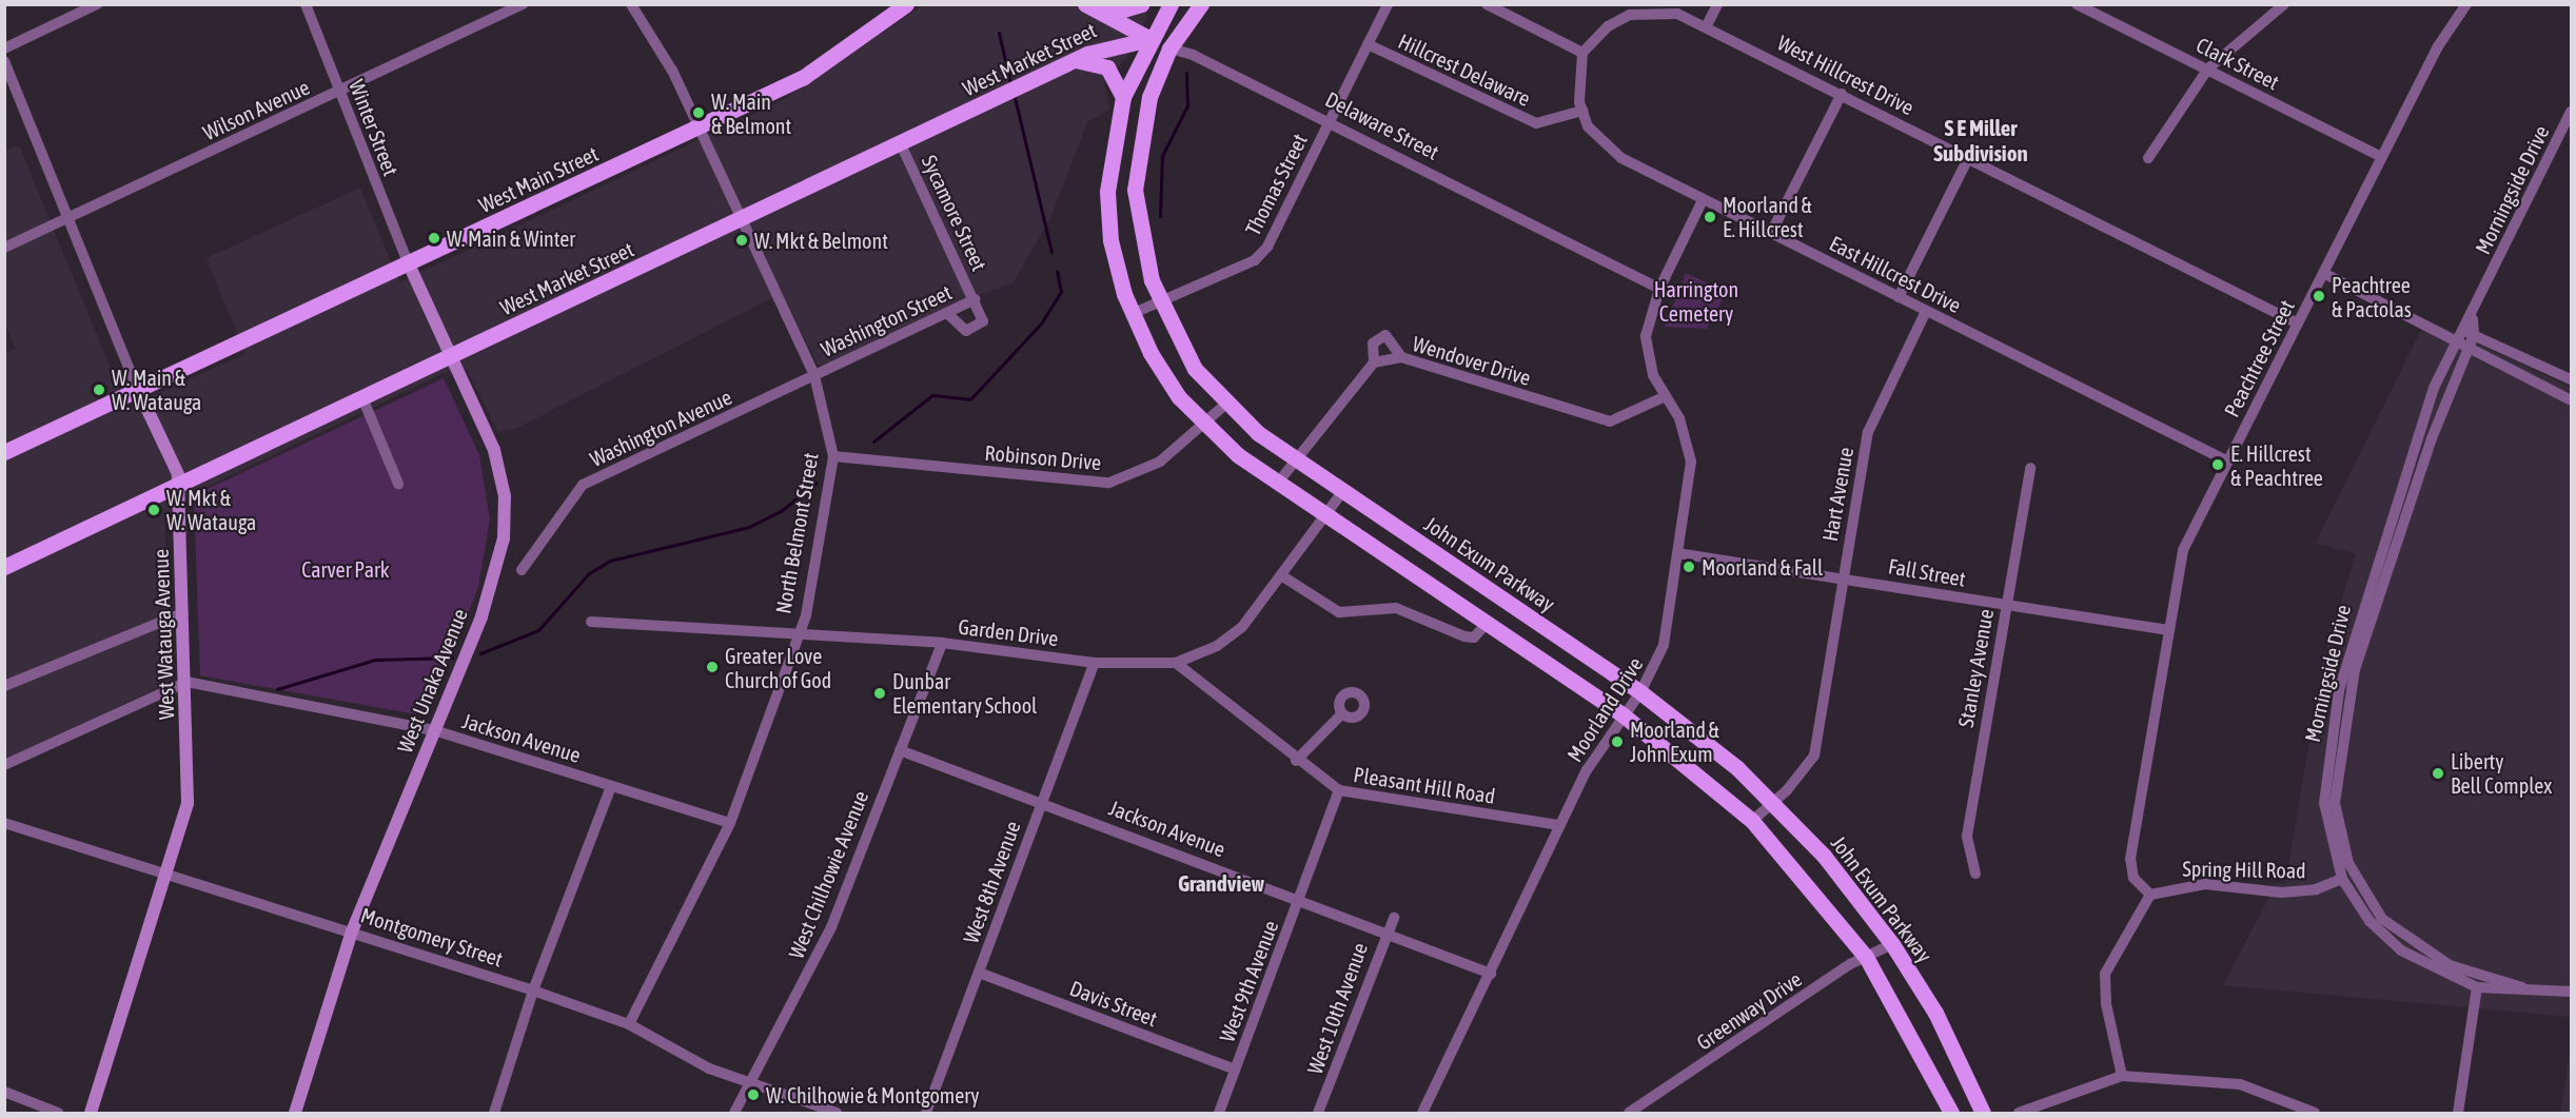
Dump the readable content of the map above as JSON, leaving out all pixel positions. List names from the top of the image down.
{
  "streets": {
    "main road": [
      "West Market Street",
      "Delaware Street",
      "West Main Street",
      "John Exum Parkway",
      "West Watauga Avenue",
      "West Unaka Avenue"
    ],
    "street": [
      "Clark Street",
      "Hillcrest Delaware",
      "West Hillcrest Drive",
      "Wilson Avenue",
      "Winter Street",
      "Thomas Street",
      "Morningside Drive",
      "Sycamore Street",
      "East Hillcrest Drive",
      "Washington Street",
      "Peachtree Street",
      "Wendover Drive",
      "Washington Avenue",
      "Robinson Drive",
      "Hart Avenue",
      "North Belmont Street",
      "Fall Street",
      "Garden Drive",
      "Stanley Avenue",
      "Moorland Drive",
      "Jackson Avenue",
      "Pleasant Hill Road",
      "Spring Hill Road",
      "West Chilhowie Avenue",
      "West 8th Avenue",
      "Montgomery Street",
      "West 9th Avenue",
      "Davis Street",
      "West 10th Avenue",
      "Greenway Drive"
    ]
  },
  "crossings": [
    ["West Market Street", "Delaware Street"],
    ["West Market Street", "Sycamore Street"],
    ["West Market Street", "North Belmont Street"],
    ["West Market Street", "West Watauga Avenue"],
    ["West Market Street", "West Unaka Avenue"],
    ["Clark Street", "Peachtree Street"],
    ["Hillcrest Delaware", "Thomas Street"],
    ["Hillcrest Delaware", "East Hillcrest Drive"],
    ["West Hillcrest Drive", "East Hillcrest Drive"],
    ["West Hillcrest Drive", "Peachtree Street"],
    ["Wilson Avenue", "Winter Street"],
    ["Wilson Avenue", "West Watauga Avenue"],
    ["Delaware Street", "Thomas Street"],
    ["Delaware Street", "John Exum Parkway"],
    ["Delaware Street", "Moorland Drive"],
    ["Winter Street", "West Main Street"],
    ["Winter Street", "West Unaka Avenue"],
    ["West Main Street", "North Belmont Street"],
    ["West Main Street", "West Watauga Avenue"],
    ["West Main Street", "West Unaka Avenue"],
    ["Thomas Street", "John Exum Parkway"],
    ["Morningside Drive", "Spring Hill Road"],
    ["Sycamore Street", "Washington Street"],
    ["East Hillcrest Drive", "Peachtree Street"],
    ["East Hillcrest Drive", "Hart Avenue"],
    ["East Hillcrest Drive", "Moorland Drive"],
    ["Washington Street", "Washington Avenue"],
    ["Washington Street", "North Belmont Street"],
    ["Peachtree Street", "Fall Street"],
    ["Peachtree Street", "Spring Hill Road"],
    ["Wendover Drive", "Moorland Drive"],
    ["Washington Avenue", "North Belmont Street"],
    ["Robinson Drive", "North Belmont Street"],
    ["Robinson Drive", "John Exum Parkway"],
    ["Hart Avenue", "John Exum Parkway"],
    ["Hart Avenue", "Fall Street"],
    ["North Belmont Street", "Garden Drive"],
    ["North Belmont Street", "Jackson Avenue"],
    ["North Belmont Street", "Montgomery Street"],
    ["John Exum Parkway", "Garden Drive"],
    ["John Exum Parkway", "Moorland Drive"],
    ["John Exum Parkway", "Greenway Drive"],
    ["Fall Street", "Stanley Avenue"],
    ["Fall Street", "Moorland Drive"],
    ["Garden Drive", "Pleasant Hill Road"],
    ["Garden Drive", "West Chilhowie Avenue"],
    ["Garden Drive", "West 8th Avenue"],
    ["West Watauga Avenue", "Jackson Avenue"],
    ["West Watauga Avenue", "Montgomery Street"],
    ["West Unaka Avenue", "Jackson Avenue"],
    ["West Unaka Avenue", "Montgomery Street"],
    ["Moorland Drive", "Jackson Avenue"],
    ["Moorland Drive", "Pleasant Hill Road"],
    ["Jackson Avenue", "West Chilhowie Avenue"],
    ["Jackson Avenue", "West 8th Avenue"],
    ["Jackson Avenue", "West 9th Avenue"],
    ["Jackson Avenue", "West 10th Avenue"],
    ["Pleasant Hill Road", "West 9th Avenue"],
    ["West Chilhowie Avenue", "Montgomery Street"],
    ["West 8th Avenue", "Davis Street"],
    ["West 9th Avenue", "Davis Street"]
  ],
  "districts": ["S E Miller Subdivision", "Grandview"],
  "parks": ["Harrington Cemetery", "Carver Park"],
  "places": [
    "W. Main & Belmont",
    "Moorland & E. Hillcrest",
    "W. Main & Winter",
    "W. Mkt & Belmont",
    "Peachtree & Pactolas",
    "W. Main & W. Watauga",
    "E. Hillcrest & Peachtree",
    "W. Mkt & W. Watauga",
    "Moorland & Fall",
    "Greater Love Church of God",
    "Dunbar Elementary School",
    "Moorland & John Exum",
    "Liberty Bell Complex",
    "W. Chilhowie & Montgomery"
  ]
}
